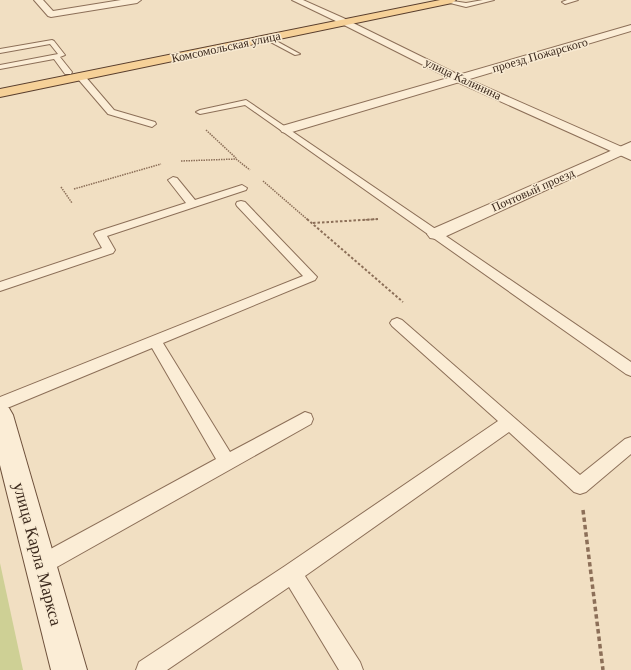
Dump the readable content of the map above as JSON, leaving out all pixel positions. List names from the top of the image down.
{
  "streets": {
    "main road": ["Комсомольская улица"],
    "street": [
      "проезд Пожарского",
      "улица Калинина",
      "Почтовый проезд",
      "улица Карла Маркса"
    ]
  },
  "crossings": [
    ["Комсомольская улица", "улица Калинина"],
    ["проезд Пожарского", "улица Калинина"],
    ["улица Калинина", "Почтовый проезд"]
  ]
}
